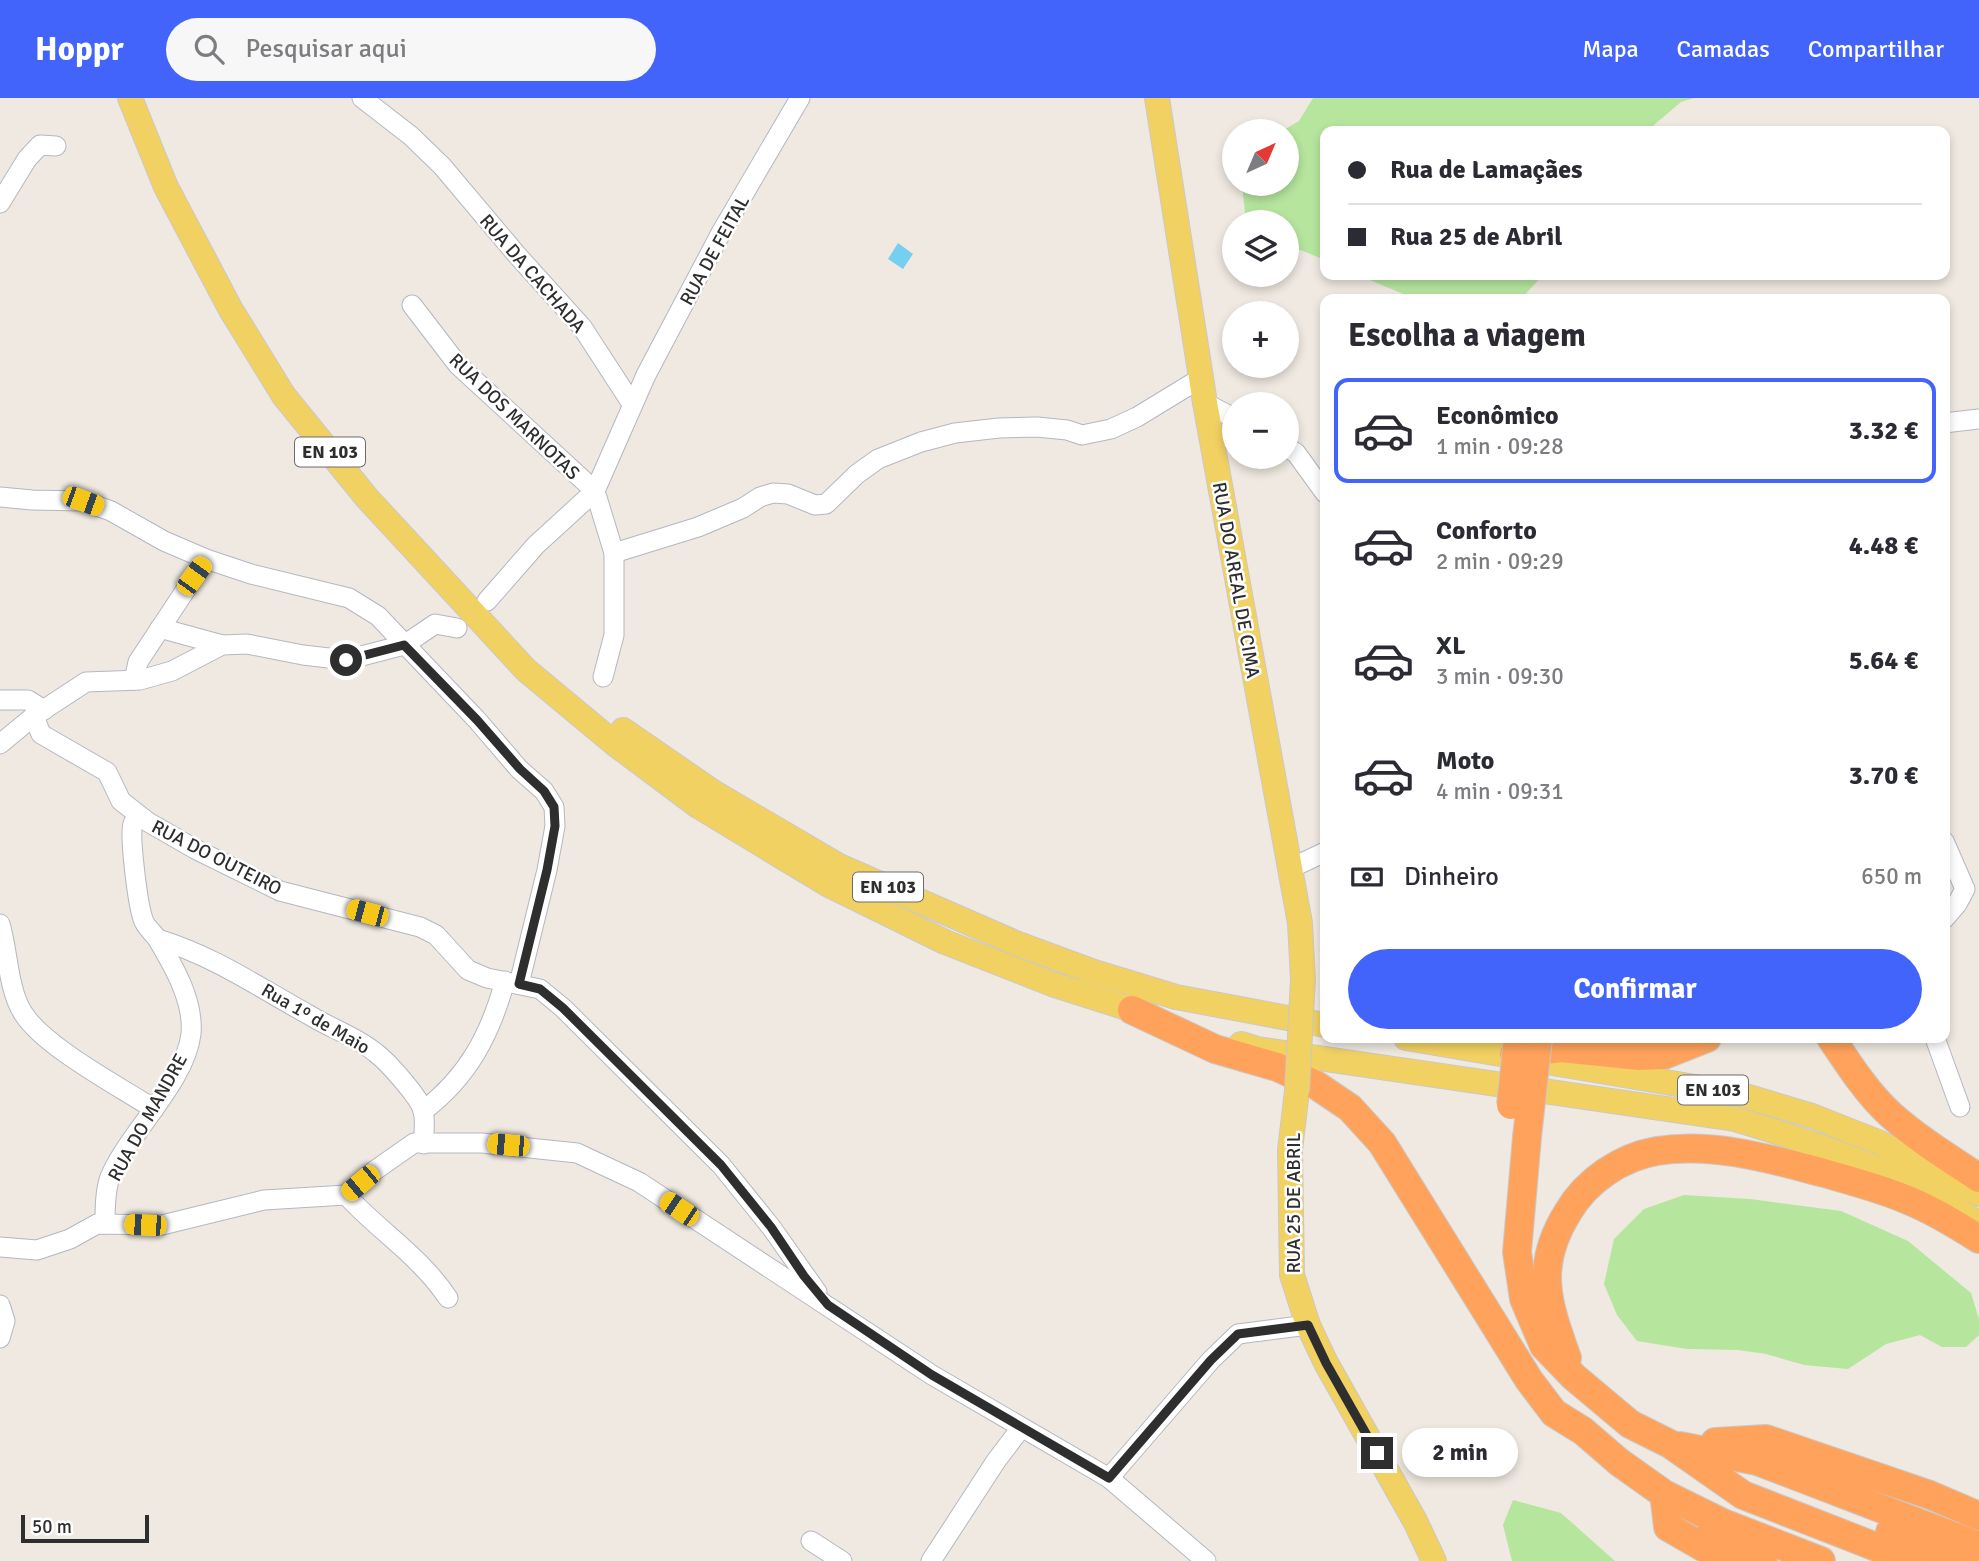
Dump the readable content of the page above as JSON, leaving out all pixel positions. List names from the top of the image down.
{
  "streets": {
    "main road": ["EN 103", "RUA DO AREAL DE CIMA", "RUA 25 DE ABRIL"],
    "street": [
      "RUA DE FEITAL",
      "RUA DA CACHADA",
      "RUA DOS MARNOTAS",
      "RUA DO OUTEIRO",
      "Rua 1º de Maio",
      "RUA DO MANDRE"
    ]
  },
  "crossings": [
    ["RUA DE FEITAL", "RUA DA CACHADA"],
    ["RUA DO AREAL DE CIMA", "RUA 25 DE ABRIL"],
    ["RUA DO OUTEIRO", "RUA DO MANDRE"],
    ["Rua 1º de Maio", "RUA DO MANDRE"]
  ],
  "scale_bar": "50 m",
  "north": "top right",
  "page": {
    "header": "Hoppr",
    "search": "Pesquisar aqui",
    "nav": ["Mapa", "Camadas", "Compartilhar"],
    "map_buttons": ["+", "−"],
    "banner": ["Rua de Lamaçães", "Rua 25 de Abril"],
    "heading": "Escolha a viagem",
    "list": [
      {
        "name": "Econômico",
        "note": "1 min · 09:28",
        "value": "3.32 €"
      },
      {
        "name": "Conforto",
        "note": "2 min · 09:29",
        "value": "4.48 €"
      },
      {
        "name": "XL",
        "note": "3 min · 09:30",
        "value": "5.64 €"
      },
      {
        "name": "Moto",
        "note": "4 min · 09:31",
        "value": "3.70 €"
      }
    ],
    "pay": ["Dinheiro", "650 m"],
    "buttons": "Confirmar",
    "bubble": "2 min",
    "scale": "50 m"
  }
}
